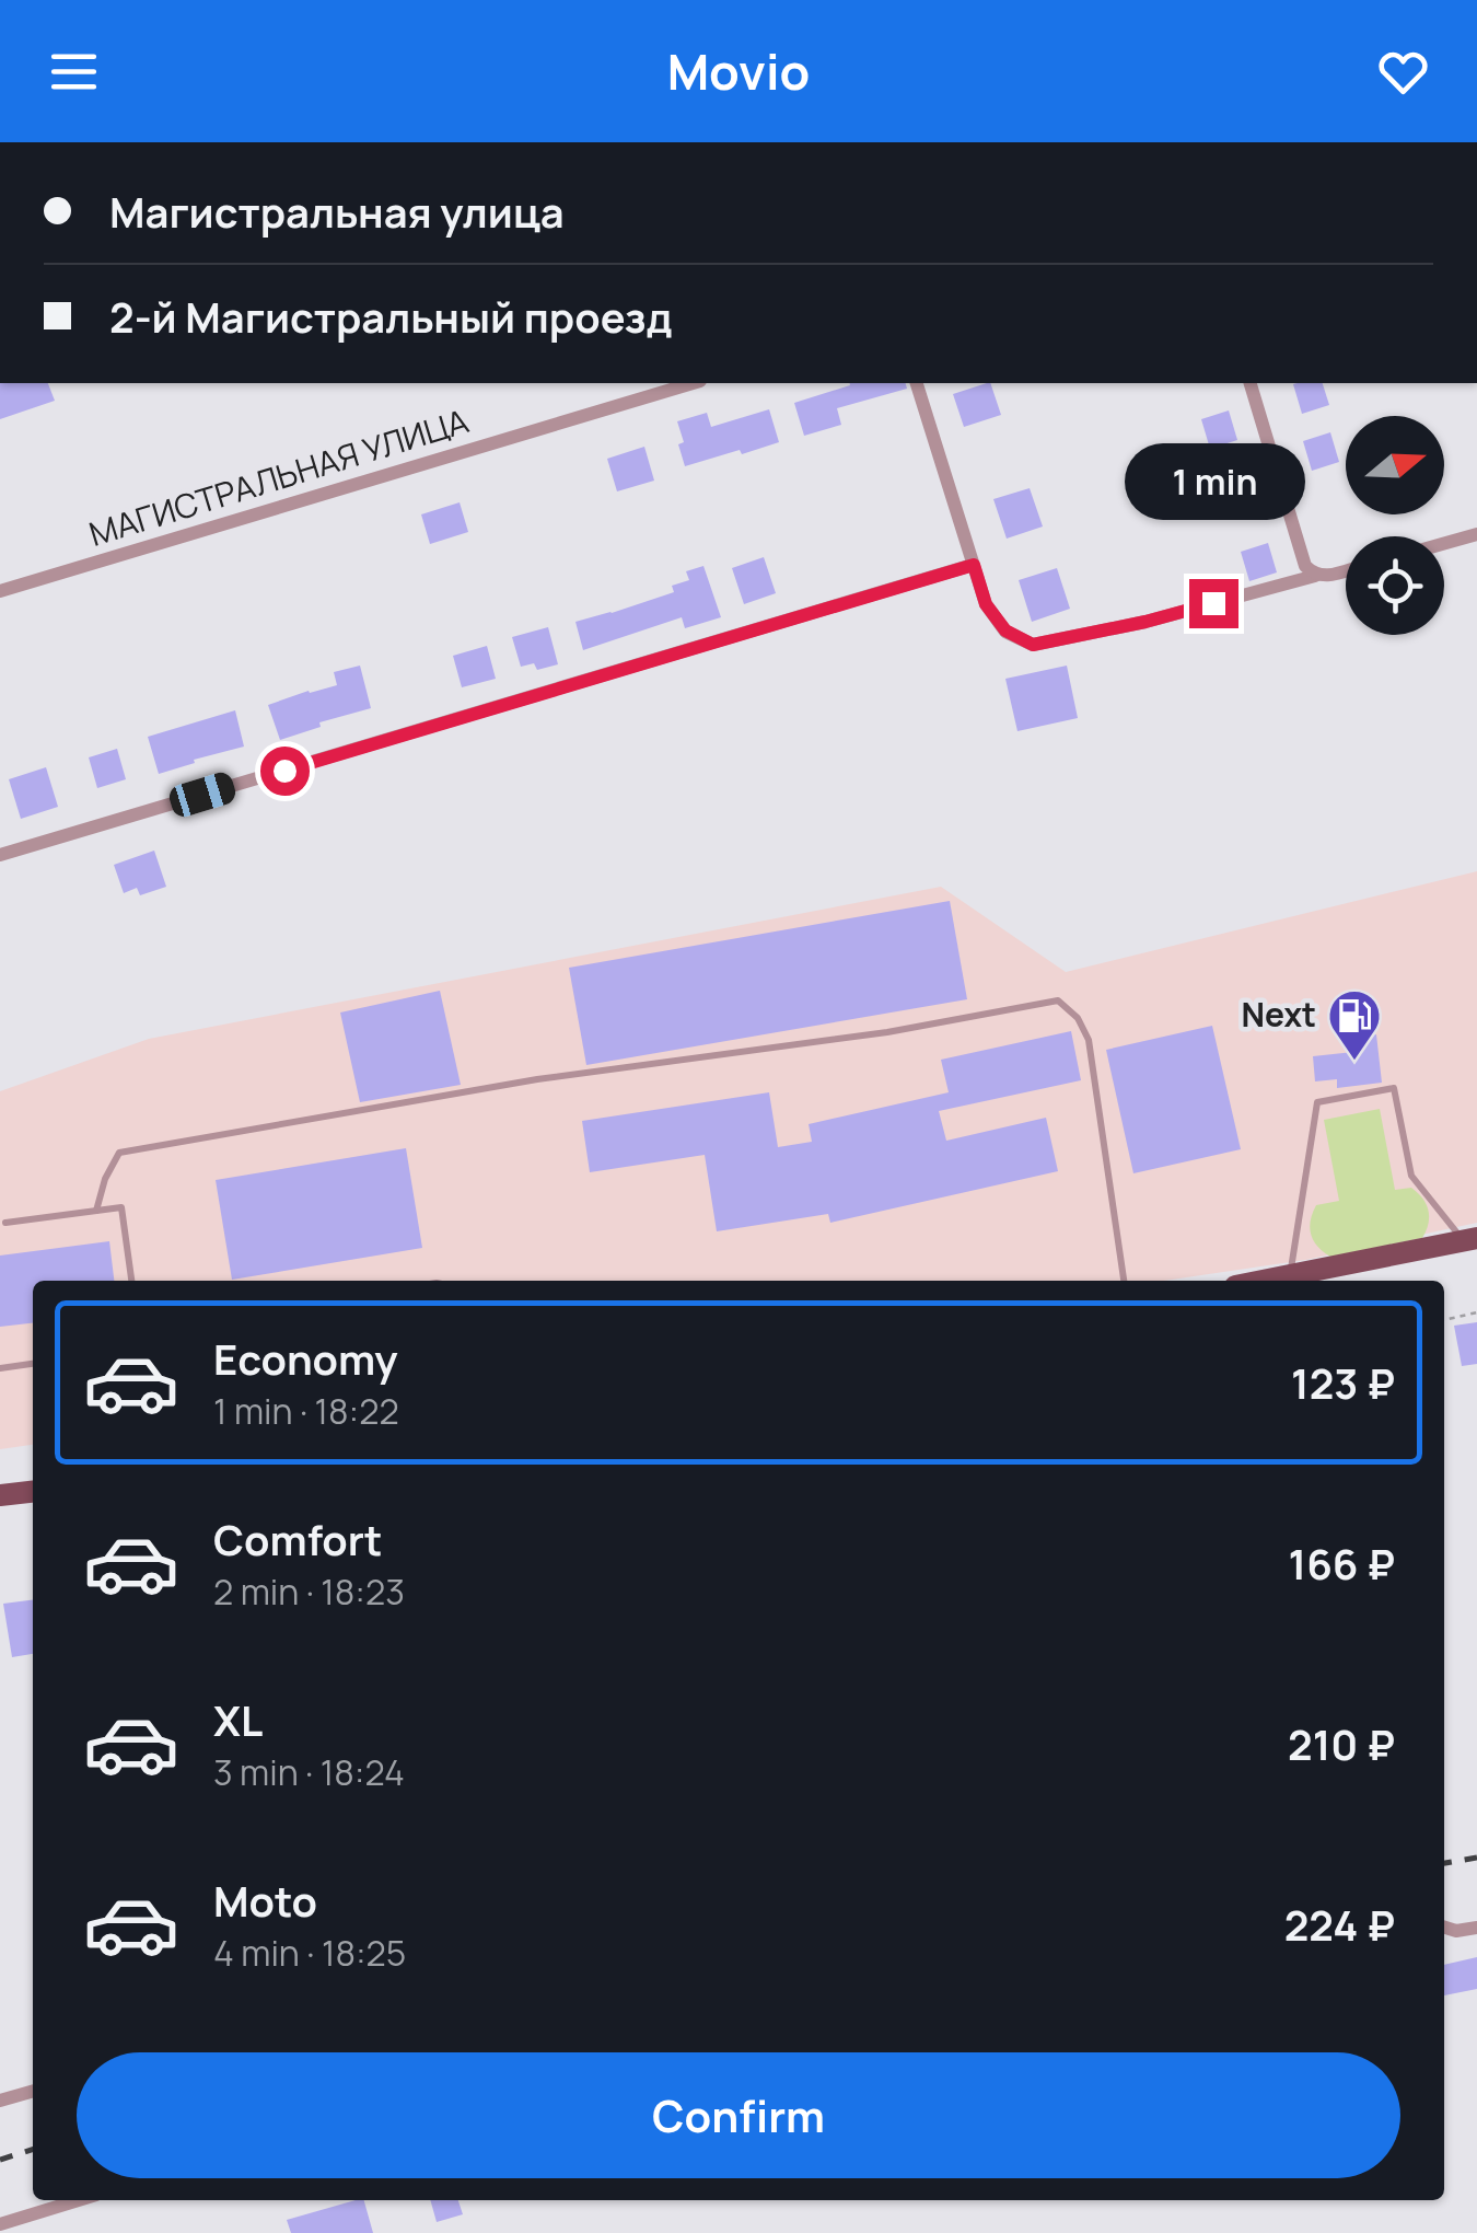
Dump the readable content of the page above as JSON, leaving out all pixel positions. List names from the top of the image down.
{
  "streets": {
    "street": ["МАГИСТРАЛЬНАЯ УЛИЦА"]
  },
  "places": {
    "fuel station": ["Next"]
  },
  "north": "right",
  "page": {
    "header": "Movio",
    "banner": ["Магистральная улица", "2-й Магистральный проезд"],
    "bubble": "1 min",
    "list": [
      {
        "name": "Economy",
        "note": "1 min · 18:22",
        "value": "123 ₽"
      },
      {
        "name": "Comfort",
        "note": "2 min · 18:23",
        "value": "166 ₽"
      },
      {
        "name": "XL",
        "note": "3 min · 18:24",
        "value": "210 ₽"
      },
      {
        "name": "Moto",
        "note": "4 min · 18:25",
        "value": "224 ₽"
      }
    ],
    "buttons": "Confirm"
  }
}
